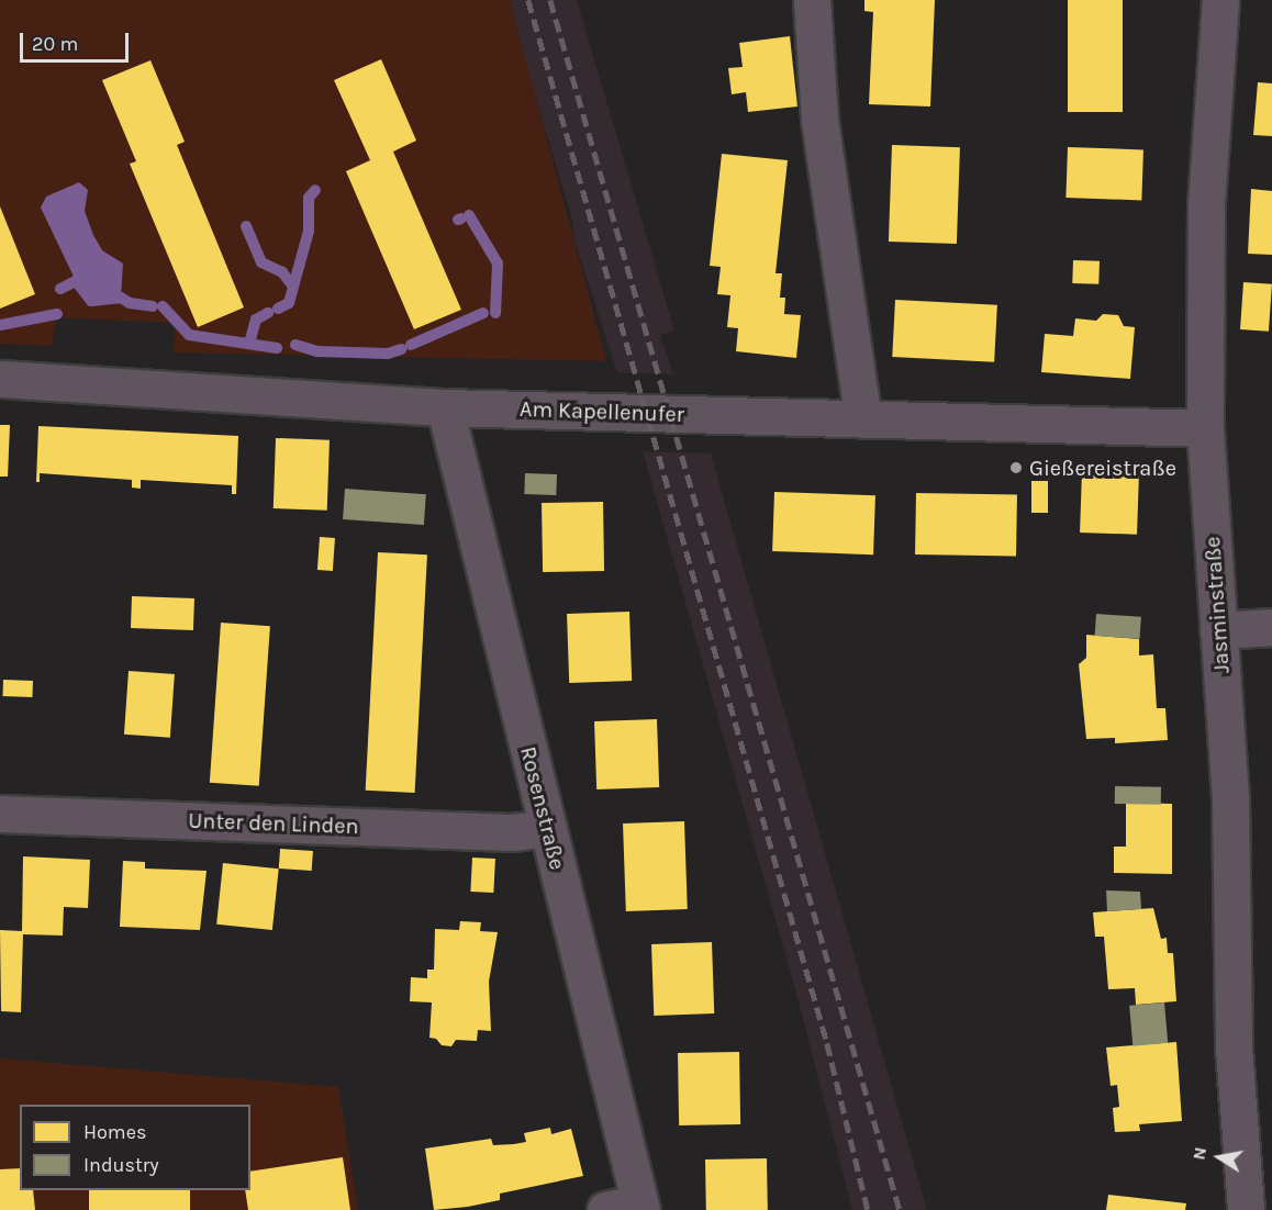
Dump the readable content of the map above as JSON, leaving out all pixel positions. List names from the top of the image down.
{
  "streets": {
    "street": [
      "Am Kapellenufer",
      "Jasminstraße",
      "Rosenstraße",
      "Unter den Linden"
    ]
  },
  "crossings": [
    ["Am Kapellenufer", "Jasminstraße"],
    ["Am Kapellenufer", "Rosenstraße"],
    ["Rosenstraße", "Unter den Linden"]
  ],
  "places": ["Gießereistraße"],
  "legend": ["Homes", "Industry"],
  "scale_bar": "20 m",
  "north": "left"
}
